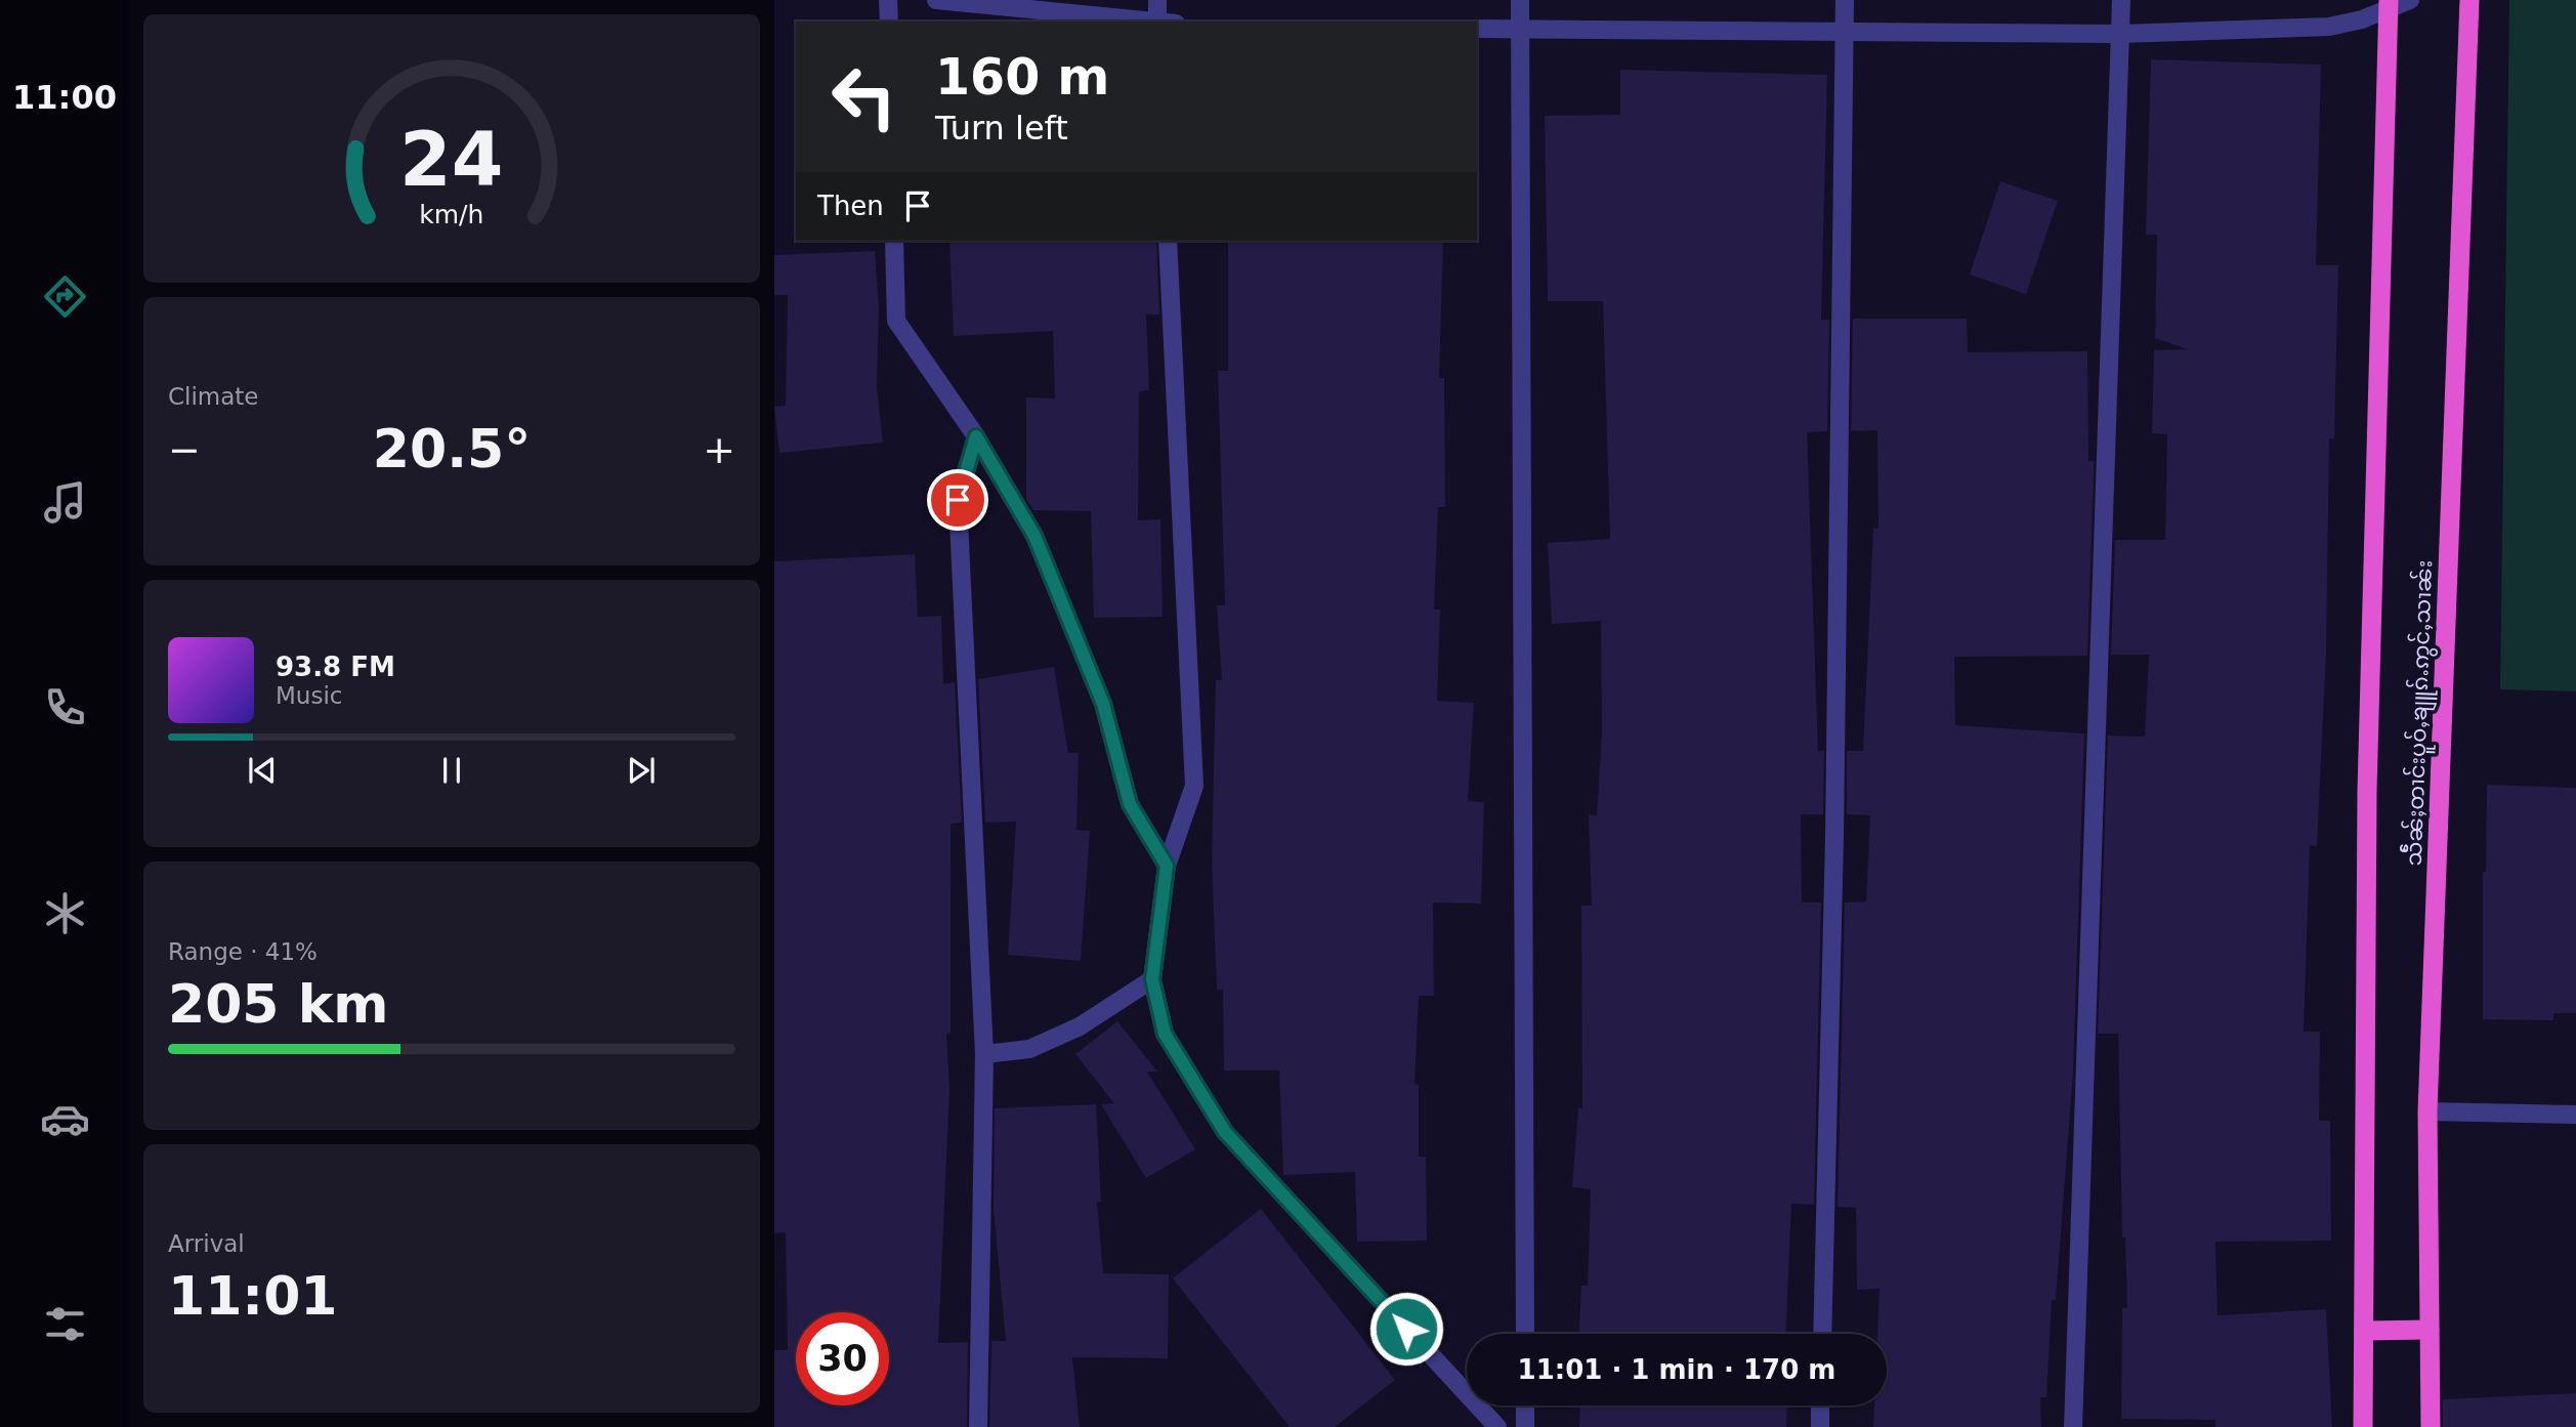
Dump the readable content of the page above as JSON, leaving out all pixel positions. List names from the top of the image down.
{
  "streets": {
    "highway": ["သဵႅၼ်ႈတၢင်းပူဝ်ႇၶျူၵ်ႉဢွင်ႇသၢၼ်း"]
  },
  "page": {
    "tabs": "11:00",
    "turn": ["160 m", "Turn left"],
    "then": "Then",
    "tile": [
      "Climate",
      ["Range · 41%", "205 km"],
      ["Arrival", "11:01"]
    ],
    "heat": ["−", "20.5°", "+"],
    "song": ["93.8 FM", "Music"],
    "limit": "30",
    "trip": "11:01 · 1 min · 170 m",
    "gauge": ["24", "km/h"]
  }
}
